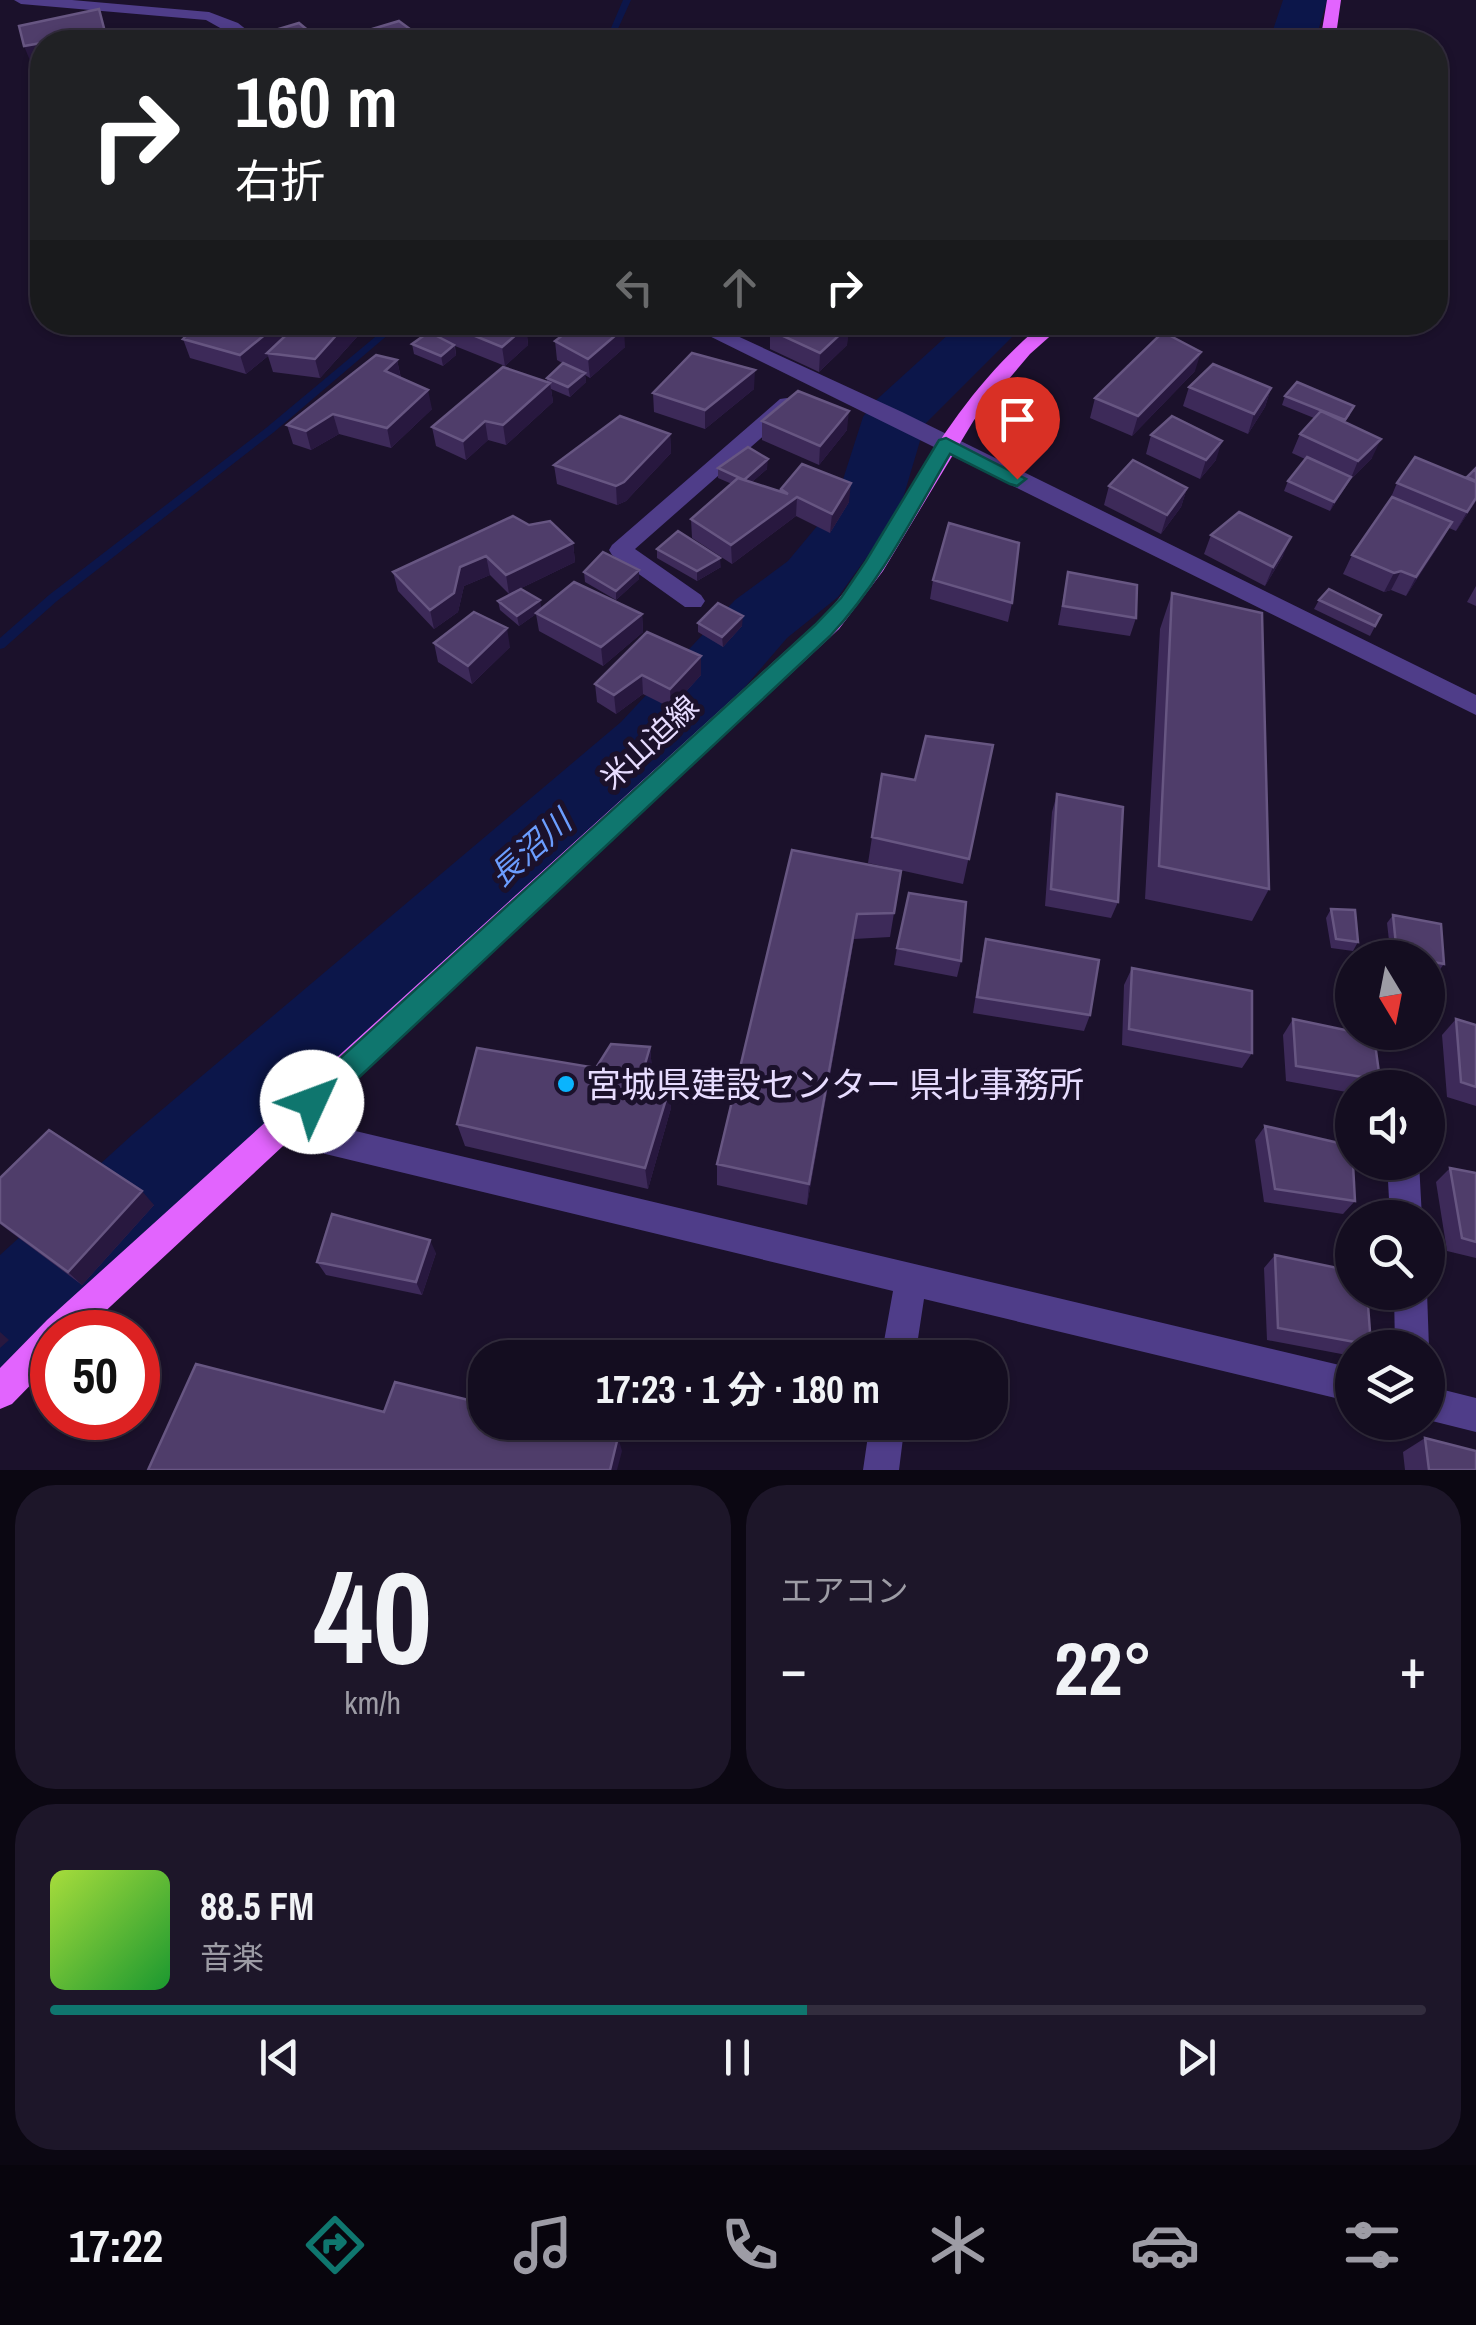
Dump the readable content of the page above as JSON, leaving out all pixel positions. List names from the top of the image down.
{
  "streets": {
    "main road": ["米山迫線"]
  },
  "water": ["長沼川"],
  "places": ["宮城県建設センター 県北事務所"],
  "north": "bottom",
  "page": {
    "turn": ["160 m", "右折"],
    "limit": "50",
    "trip": "17:23 · 1 分 · 180 m",
    "tile": [
      ["40", "km/h"],
      "エアコン"
    ],
    "heat": ["−", "22°", "+"],
    "song": ["88.5 FM", "音楽"],
    "tabs": "17:22"
  }
}
